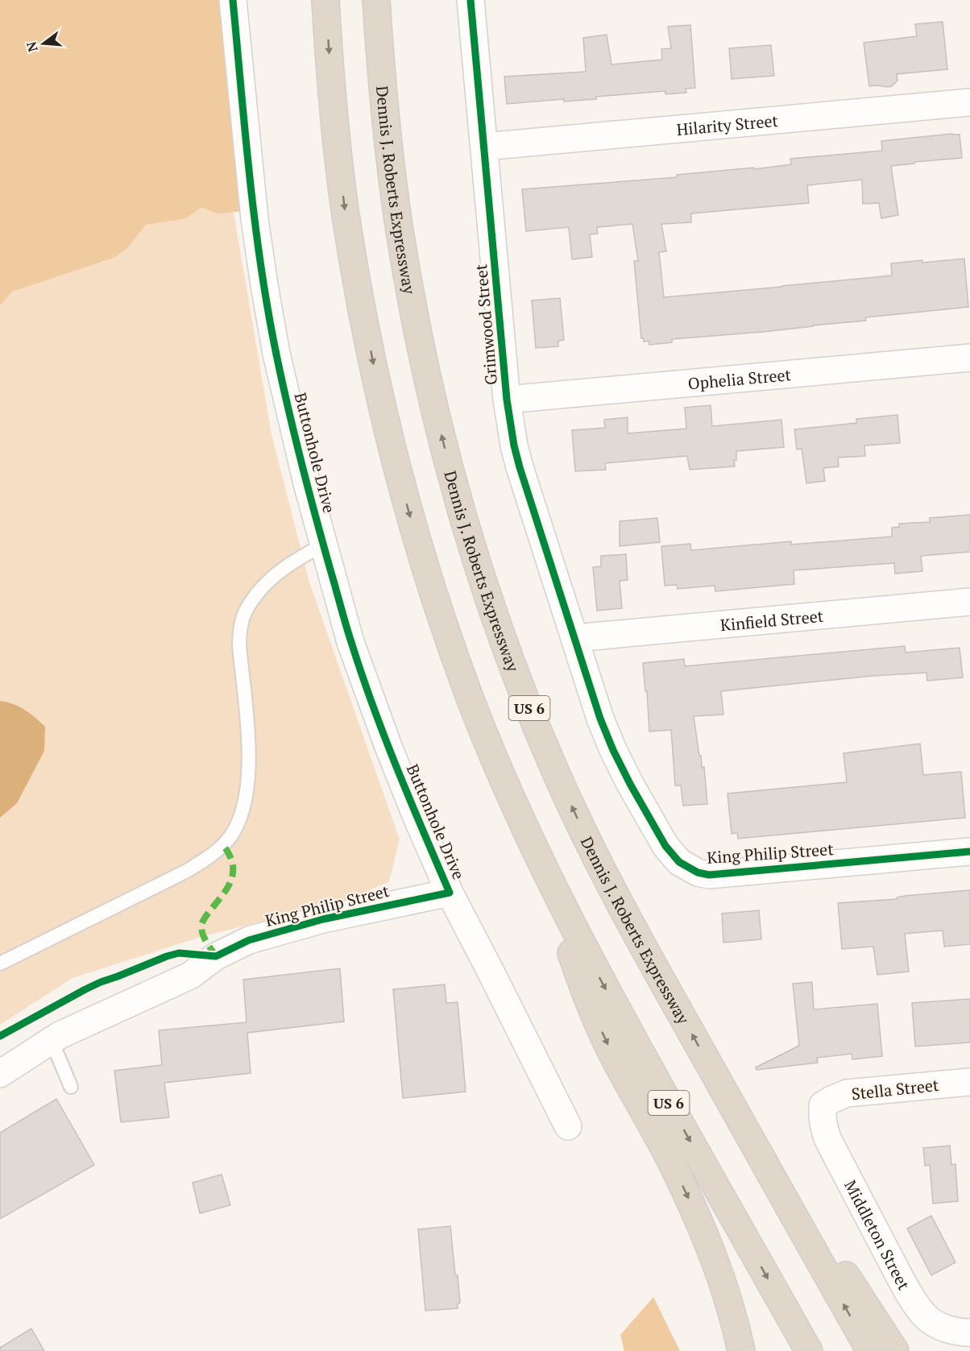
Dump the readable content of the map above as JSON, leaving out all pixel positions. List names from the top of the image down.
{
  "streets": {
    "highway": ["Dennis J. Roberts Expressway", "US 6"],
    "street": [
      "Hilarity Street",
      "Grimwood Street",
      "Ophelia Street",
      "Buttonhole Drive",
      "Kinfield Street",
      "King Philip Street",
      "Stella Street",
      "Middleton Street"
    ]
  },
  "crossings": [
    ["Hilarity Street", "Grimwood Street"],
    ["Grimwood Street", "Ophelia Street"],
    ["Grimwood Street", "Kinfield Street"],
    ["Grimwood Street", "King Philip Street"],
    ["Buttonhole Drive", "King Philip Street"],
    ["Kinfield Street", "King Philip Street"],
    ["Stella Street", "Middleton Street"]
  ],
  "north": "left"
}
